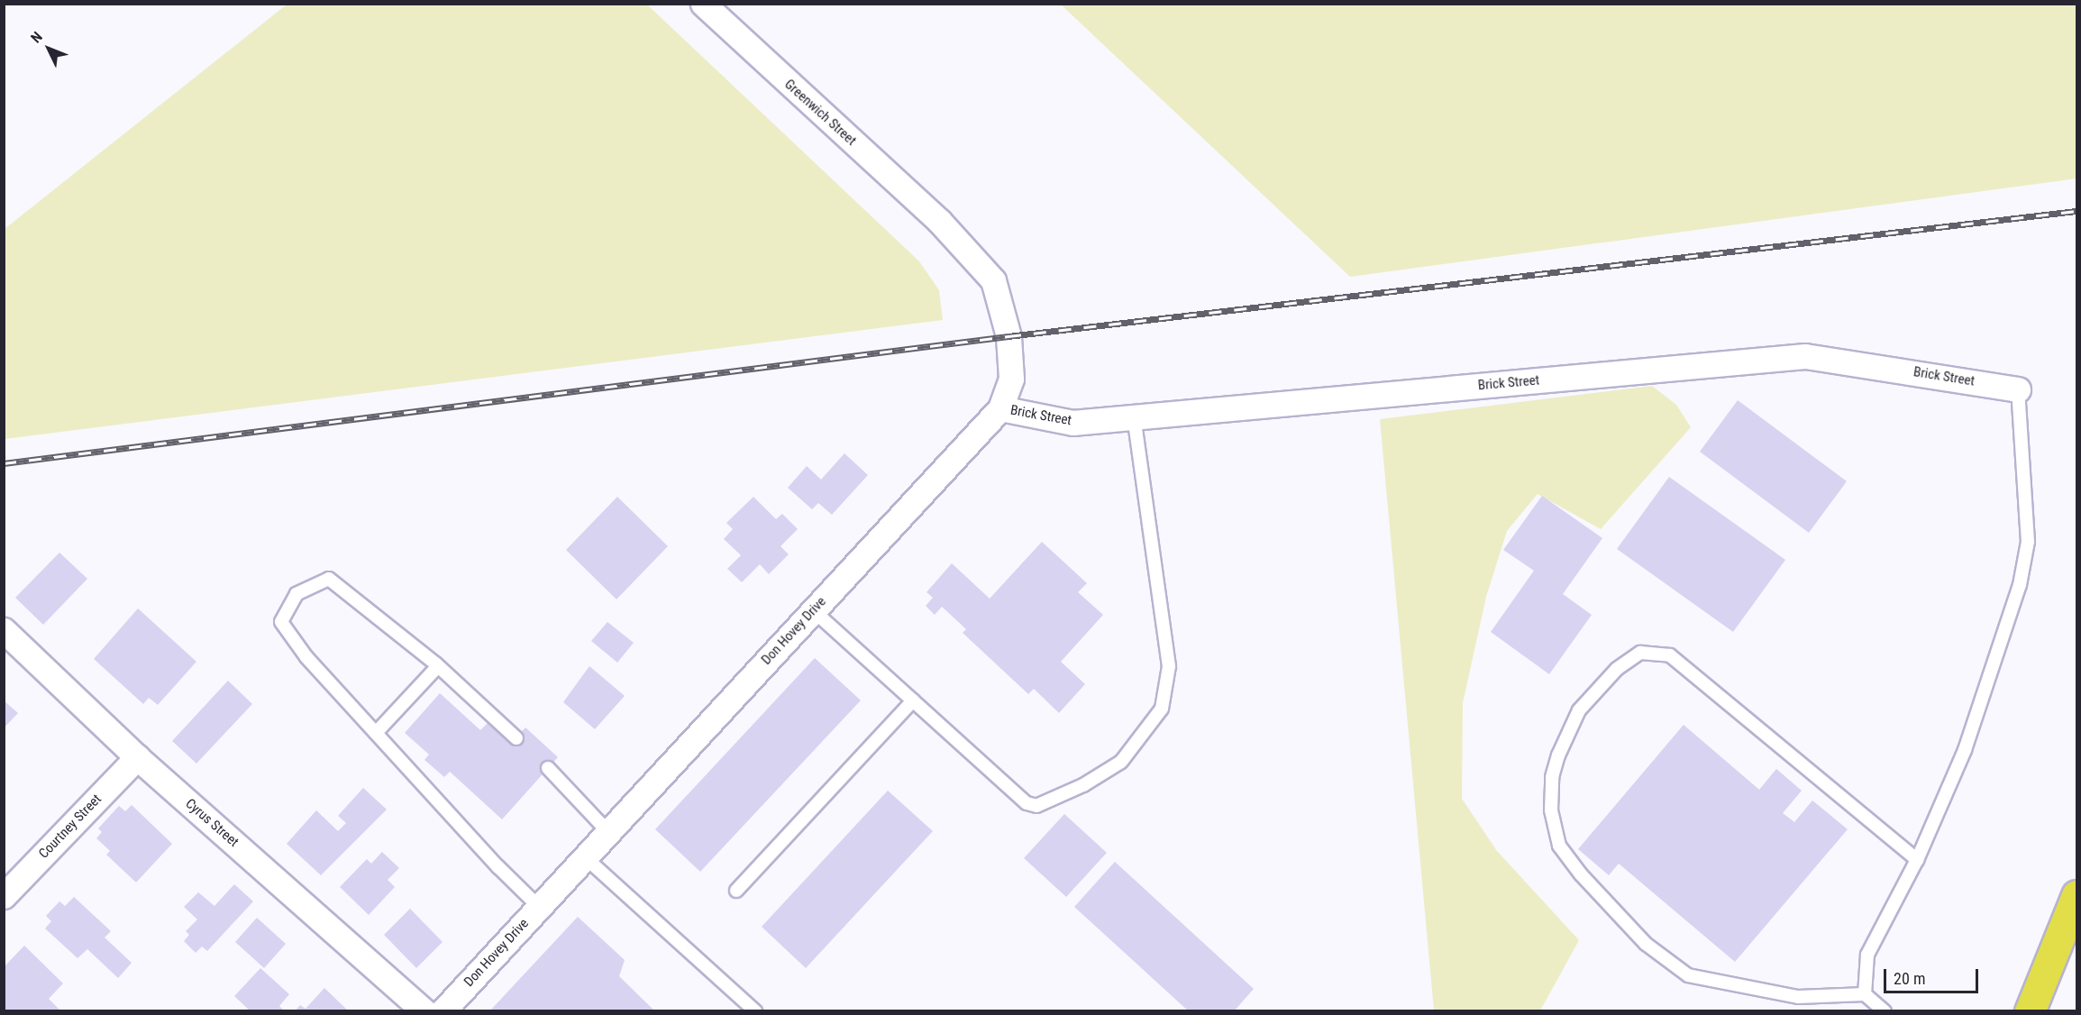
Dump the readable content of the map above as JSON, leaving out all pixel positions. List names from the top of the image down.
{
  "streets": {
    "street": [
      "Greenwich Street",
      "Brick Street",
      "Don Hovey Drive",
      "Cyrus Street",
      "Courtney Street"
    ]
  },
  "crossings": [
    ["Greenwich Street", "Don Hovey Drive"],
    ["Brick Street", "Don Hovey Drive"],
    ["Cyrus Street", "Courtney Street"]
  ],
  "scale_bar": "20 m",
  "north": "top left"
}
